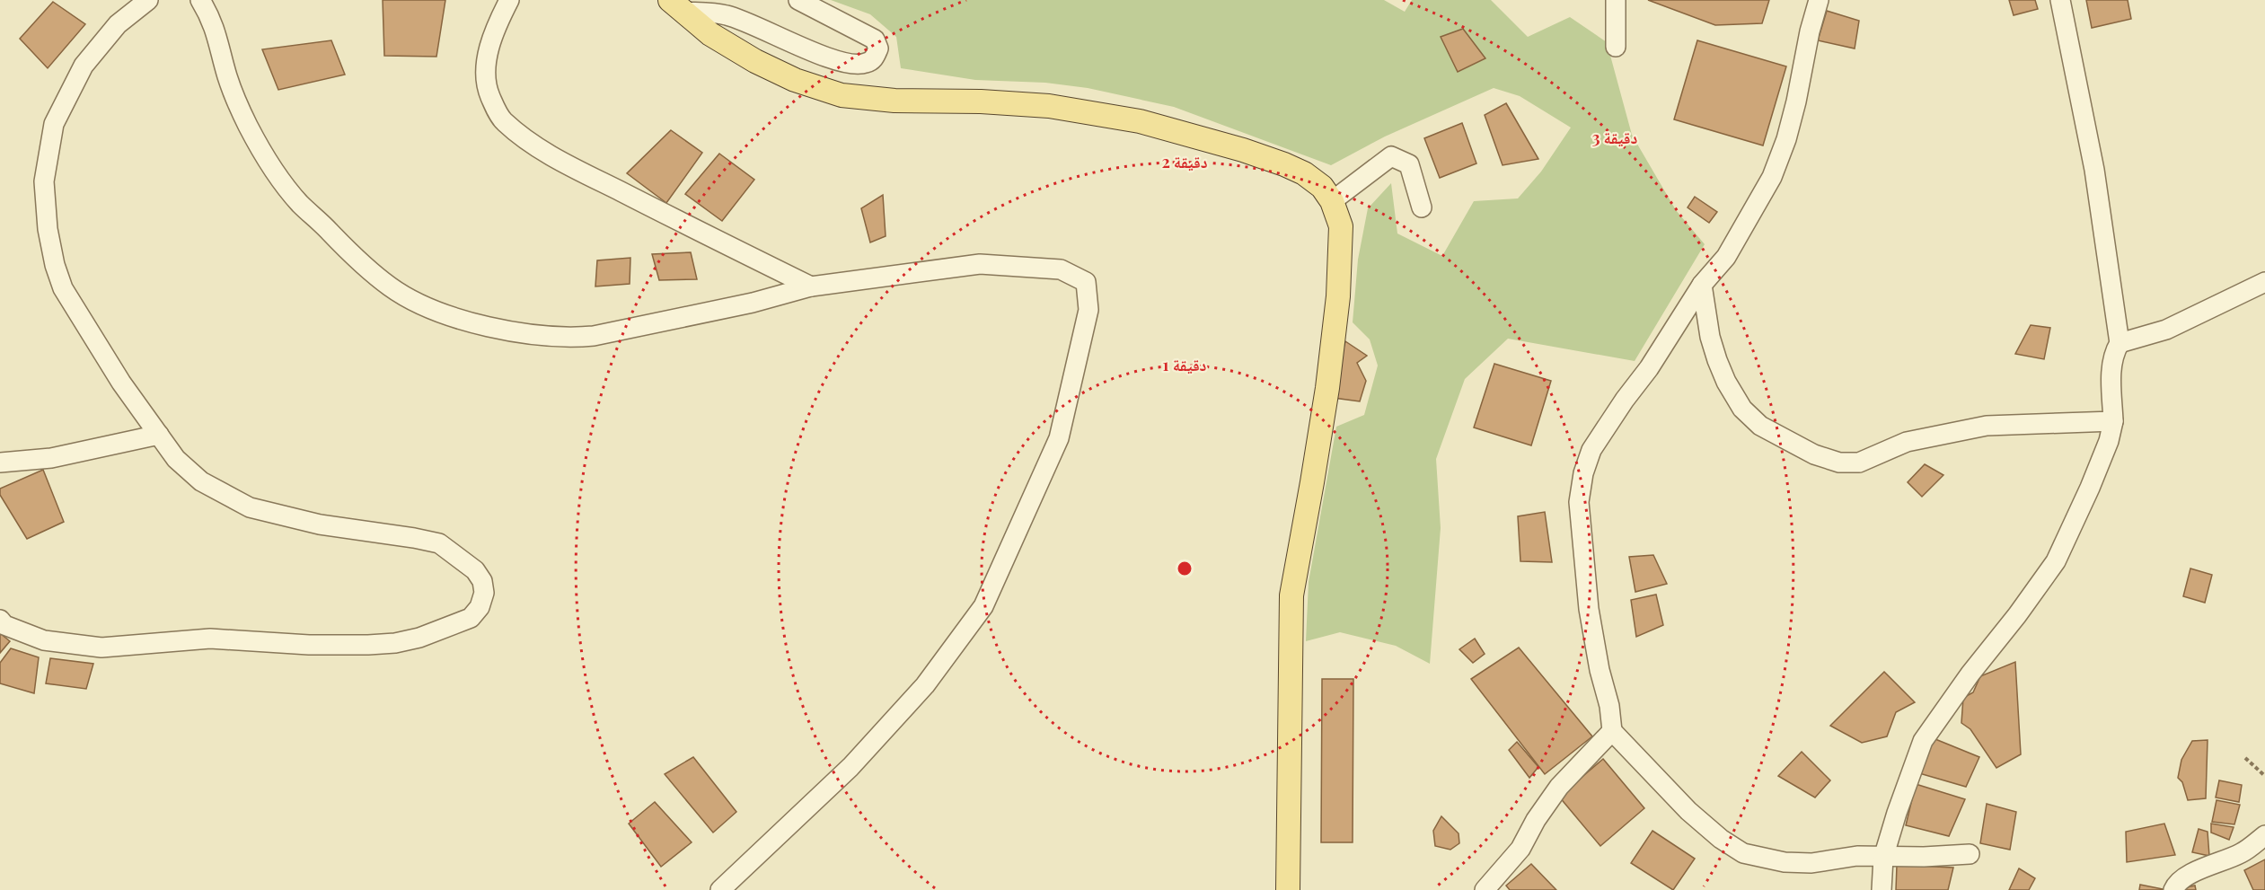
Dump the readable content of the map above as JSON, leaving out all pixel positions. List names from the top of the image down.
{
  "rings": ["3 دقيقة", "2 دقيقة", "1 دقيقة"]
}
